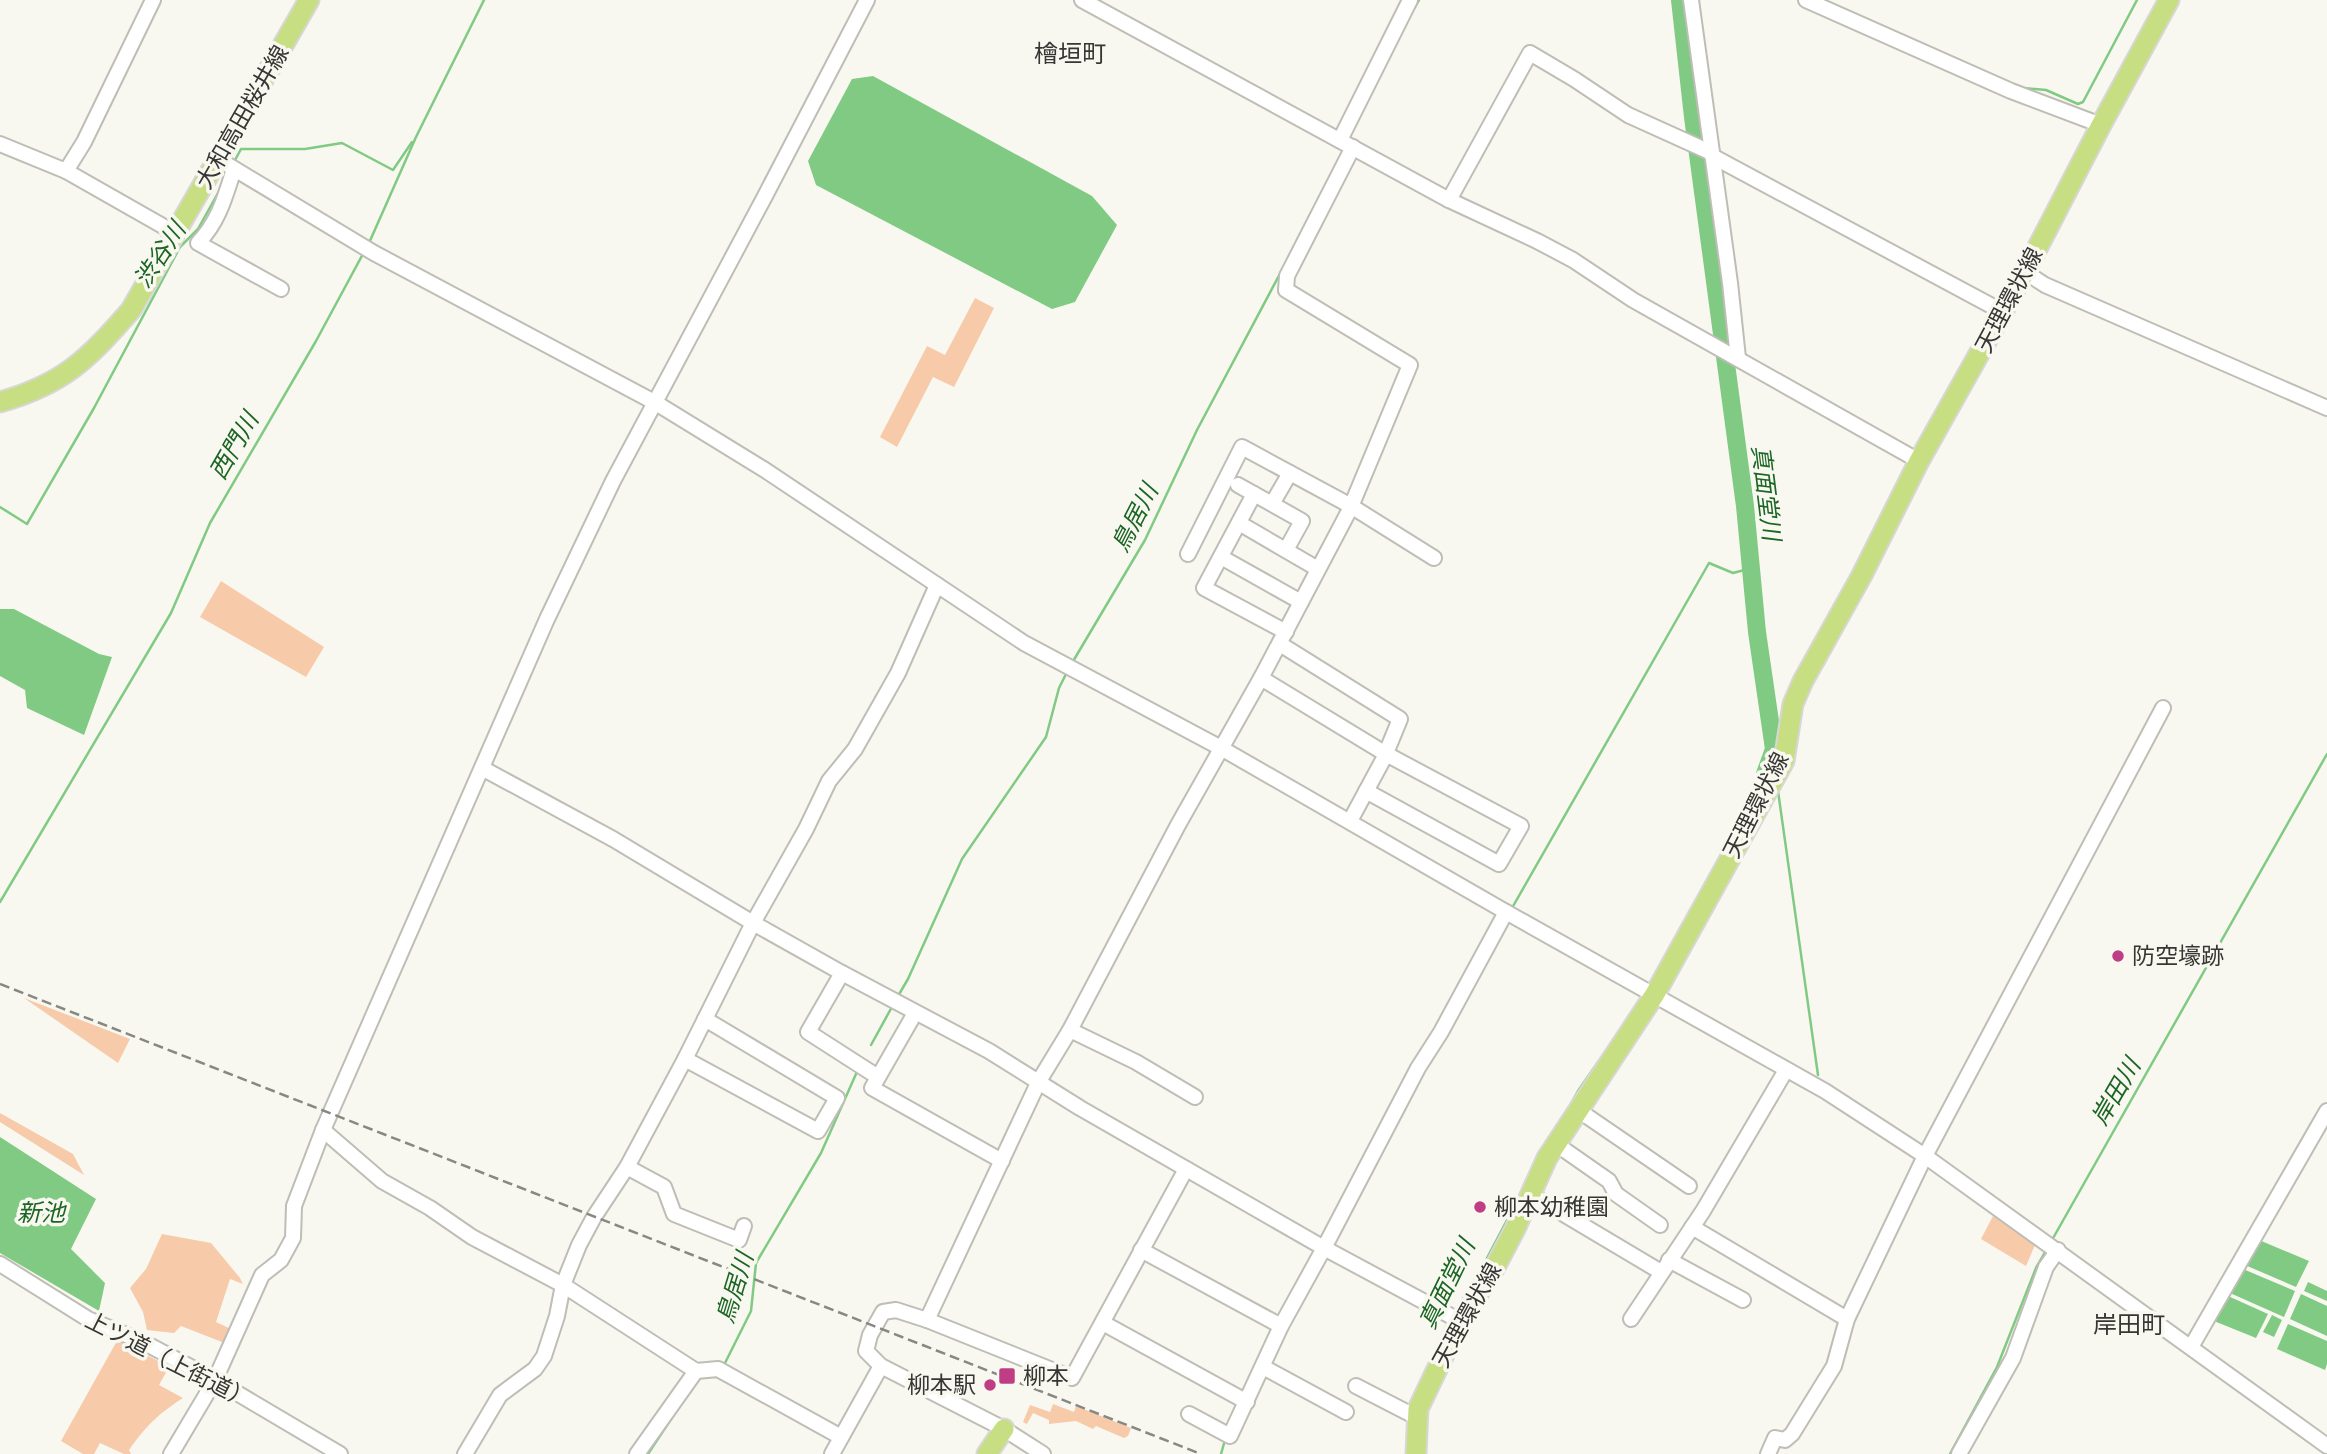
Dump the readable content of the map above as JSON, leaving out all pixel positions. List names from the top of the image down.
{
  "streets": {
    "main road": ["大和高田桜井線", "天理環状線"],
    "street": ["上ツ道（上街道）"]
  },
  "districts": ["檜垣町", "岸田町"],
  "water": [
    "渋谷川",
    "西門川",
    "真面堂川",
    "鳥居川",
    "岸田川",
    "新池"
  ],
  "places": {
    "other": ["防空壕跡", "柳本幼稚園", "柳本駅"],
    "transit": ["柳本"]
  }
}
